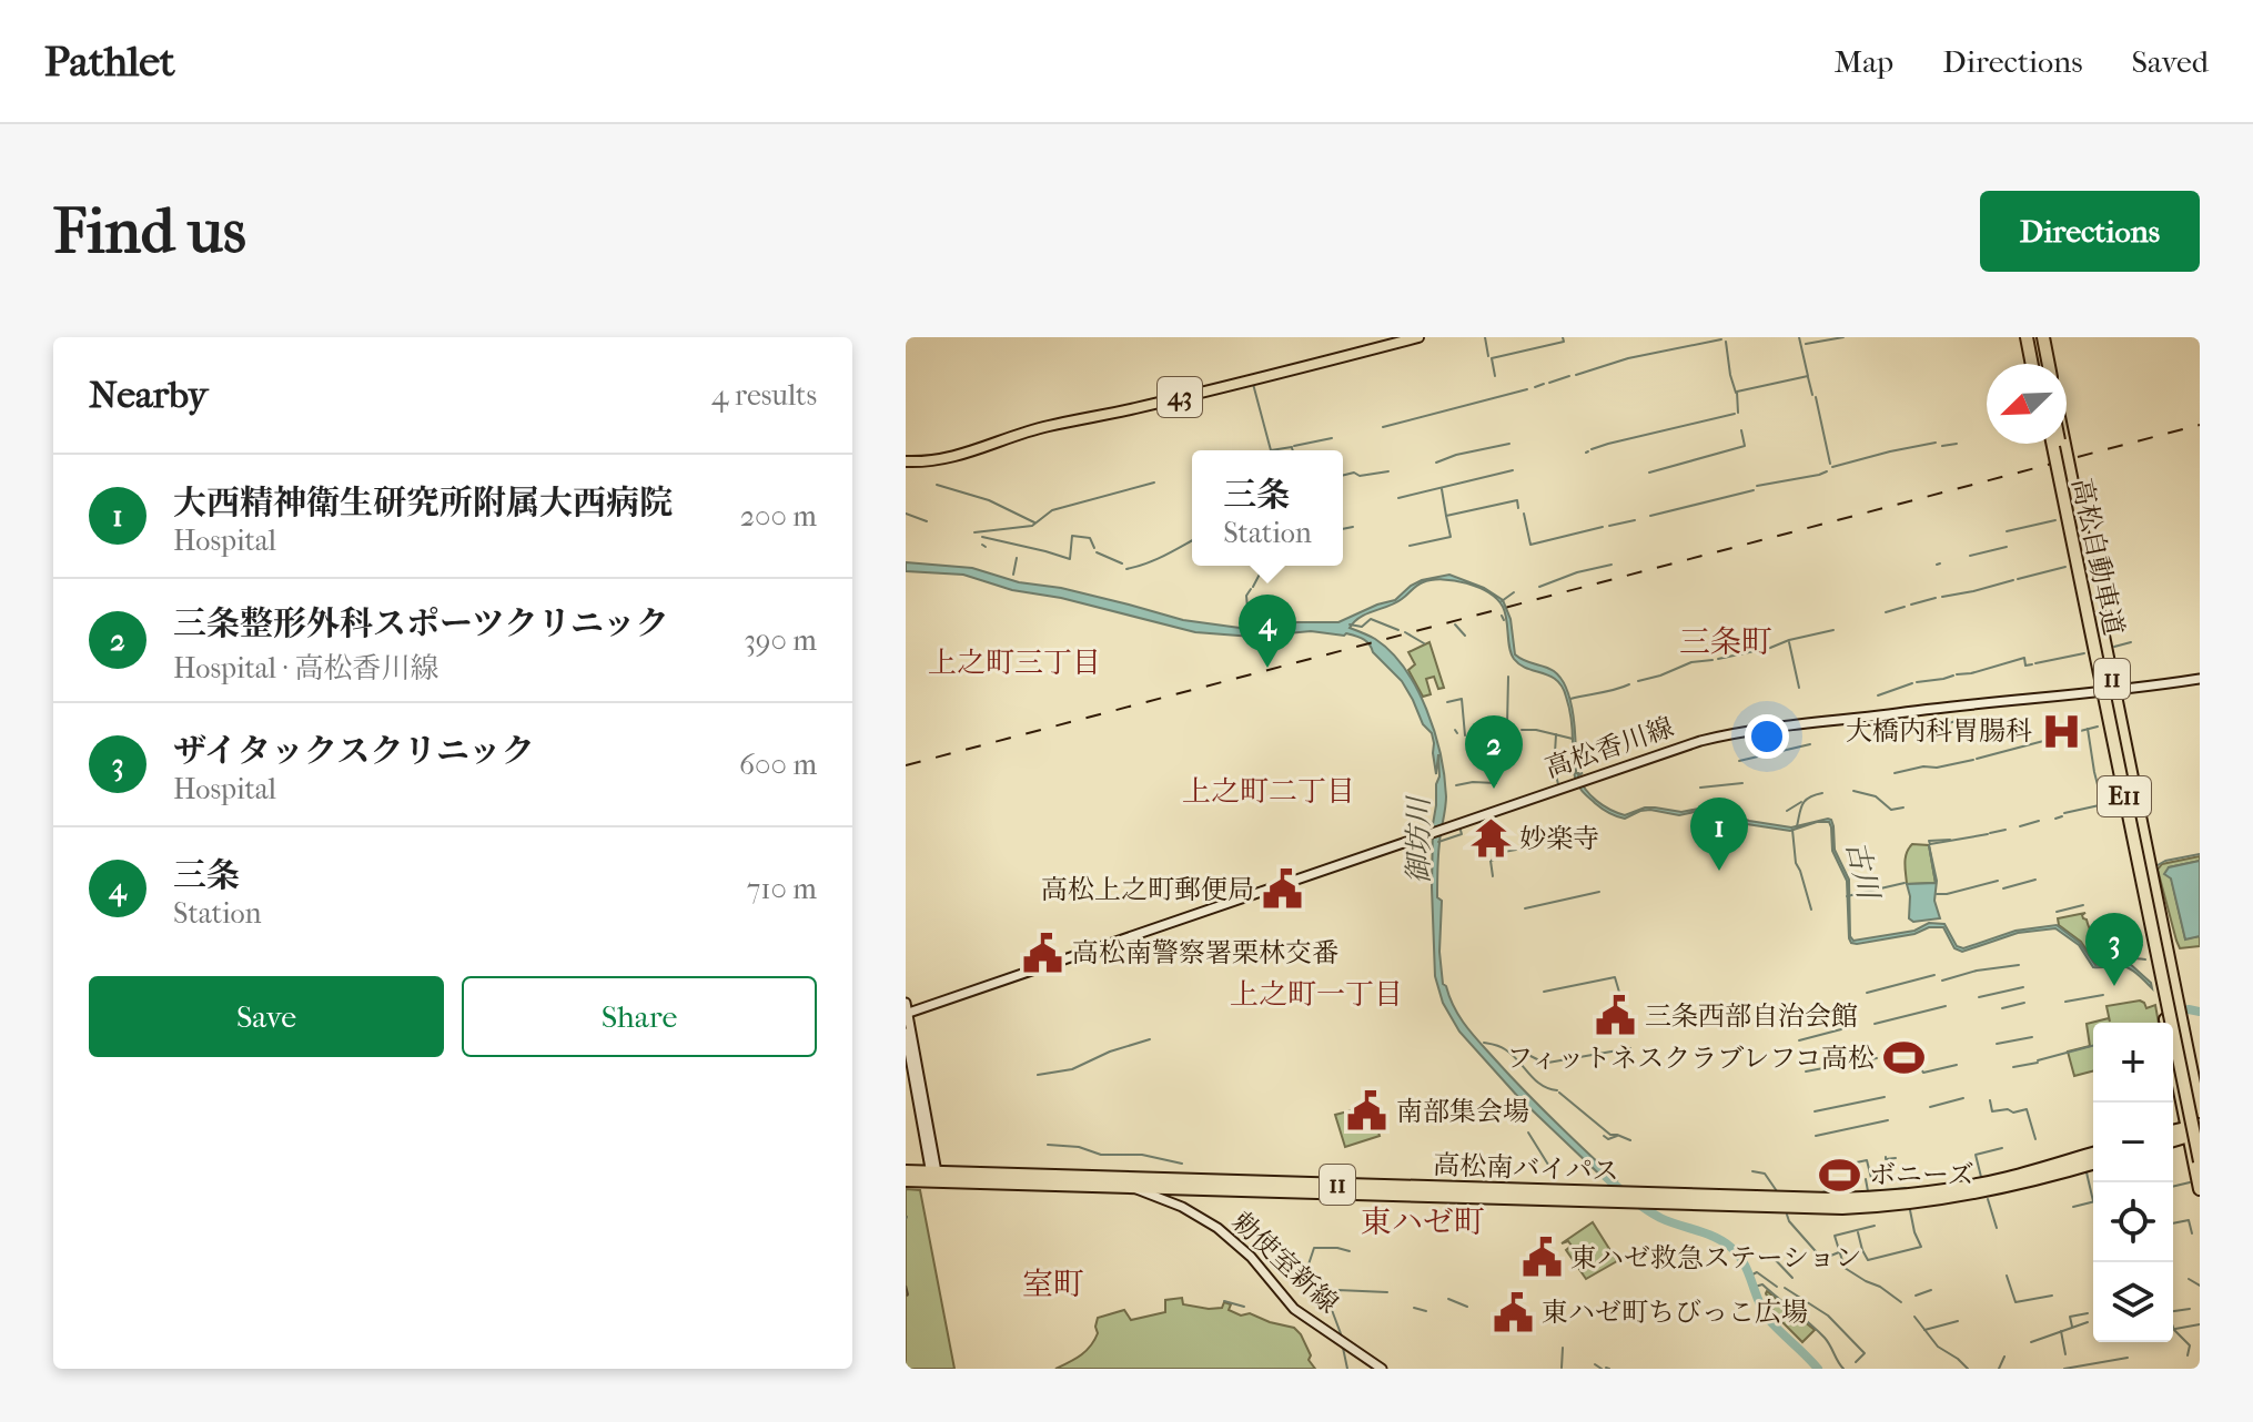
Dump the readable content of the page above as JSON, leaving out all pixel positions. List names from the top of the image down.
{
  "streets": {
    "highway": [
      "高松自動車道",
      "11",
      "E11",
      "高松南バイパス"
    ],
    "main road": ["43", "高松香川線", "勅使室新線"]
  },
  "crossings": [
    ["高松自動車道", "11"],
    ["11", "高松香川線"],
    ["11", "高松南バイパス"],
    ["高松南バイパス", "勅使室新線"]
  ],
  "districts": [
    "三条町",
    "上之町三丁目",
    "上之町二丁目",
    "上之町一丁目",
    "東ハゼ町",
    "室町"
  ],
  "water": ["御坊川", "古川"],
  "places": {
    "hospital": ["大橋内科胃腸科"],
    "temple": ["妙楽寺"],
    "public building": [
      "高松上之町郵便局",
      "高松南警察署栗林交番",
      "三条西部自治会館",
      "南部集会場",
      "東ハゼ救急ステーション",
      "東ハゼ町ちびっこ広場"
    ],
    "sports": ["フィットネスクラブレフコ高松", "ボニーズ"]
  },
  "north": "bottom left",
  "page": {
    "header": "Pathlet",
    "nav": ["Map", "Directions", "Saved"],
    "buttons": [
      "Directions",
      ["Save", "Share"]
    ],
    "title": "Find us",
    "heading": ["Nearby", "4 results"],
    "popup": ["三条", "Station"],
    "list": [
      {
        "mark": "1",
        "name": "大西精神衛生研究所附属大西病院",
        "note": "Hospital",
        "value": "200 m"
      },
      {
        "mark": "2",
        "name": "三条整形外科スポーツクリニック",
        "note": "Hospital · 高松香川線",
        "value": "390 m"
      },
      {
        "mark": "3",
        "name": "ザイタックスクリニック",
        "note": "Hospital",
        "value": "600 m"
      },
      {
        "mark": "4",
        "name": "三条",
        "note": "Station",
        "value": "710 m"
      }
    ],
    "pins": [
      "4",
      "2",
      "1",
      "3"
    ],
    "map_buttons": ["+", "−"]
  }
}
